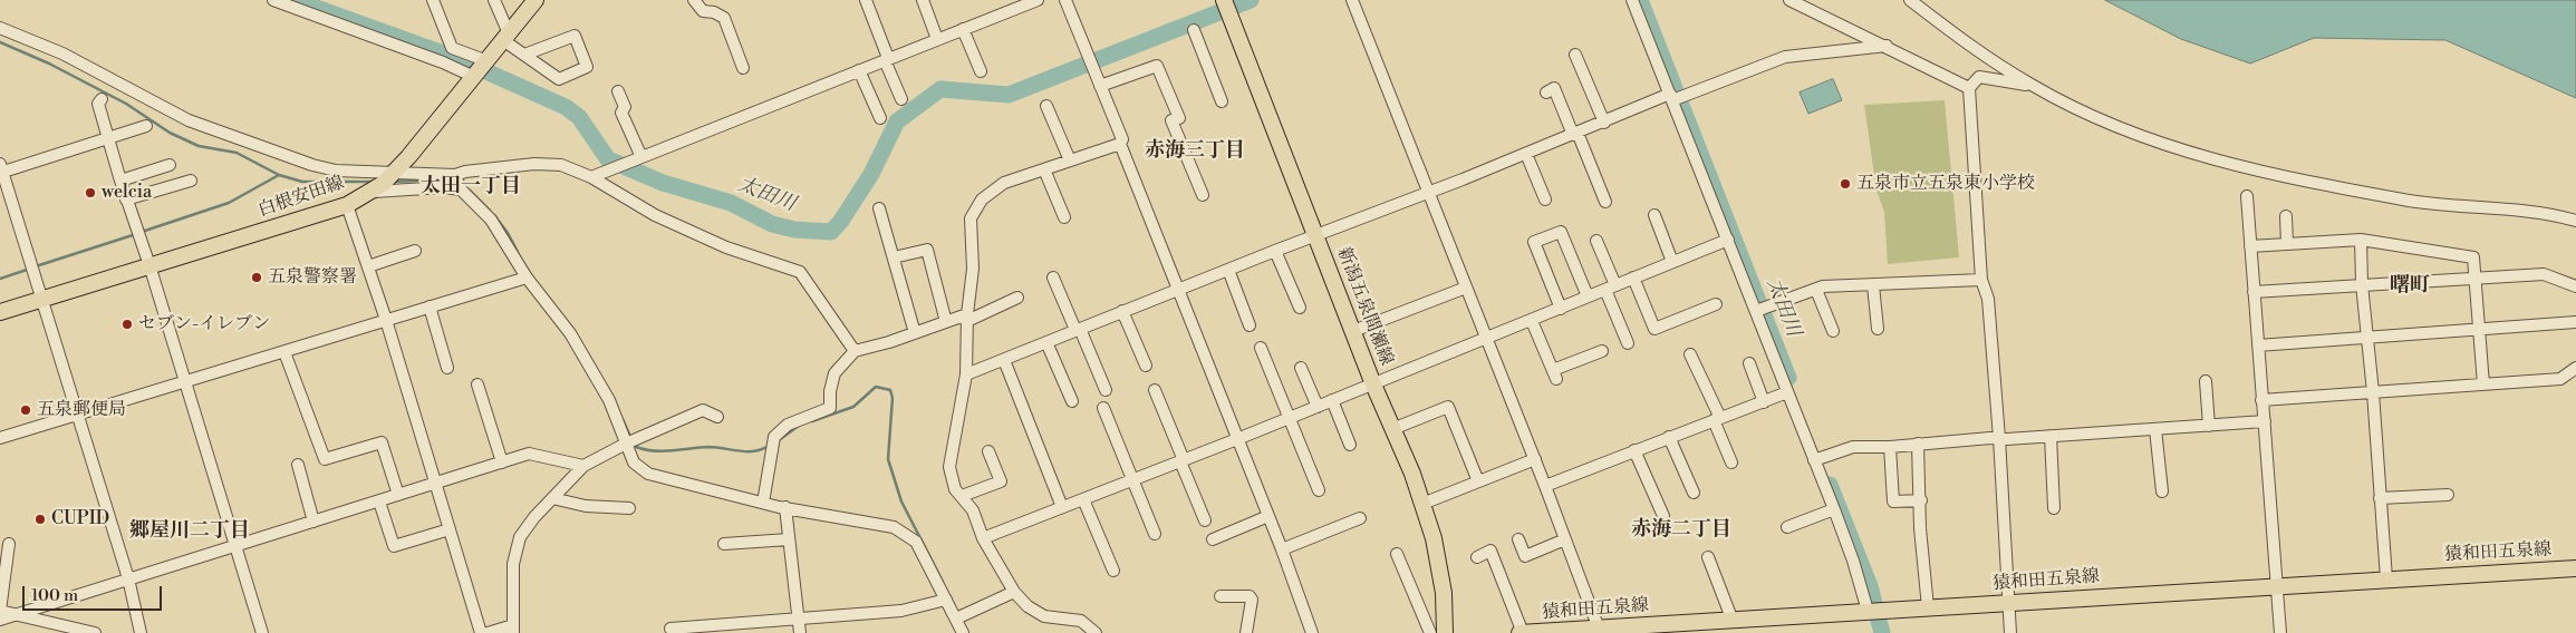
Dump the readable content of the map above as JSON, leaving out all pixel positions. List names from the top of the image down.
{
  "streets": {
    "main road": ["白根安田線", "新潟五泉間瀬線", "猿和田五泉線"]
  },
  "districts": [
    "赤海三丁目",
    "太田一丁目",
    "曙町",
    "赤海二丁目",
    "郷屋川二丁目"
  ],
  "water": ["太田川"],
  "places": [
    "五泉市立五泉東小学校",
    "welcia",
    "五泉警察署",
    "セブン-イレブン",
    "五泉郵便局",
    "CUPID"
  ],
  "scale_bar": "100 m"
}
